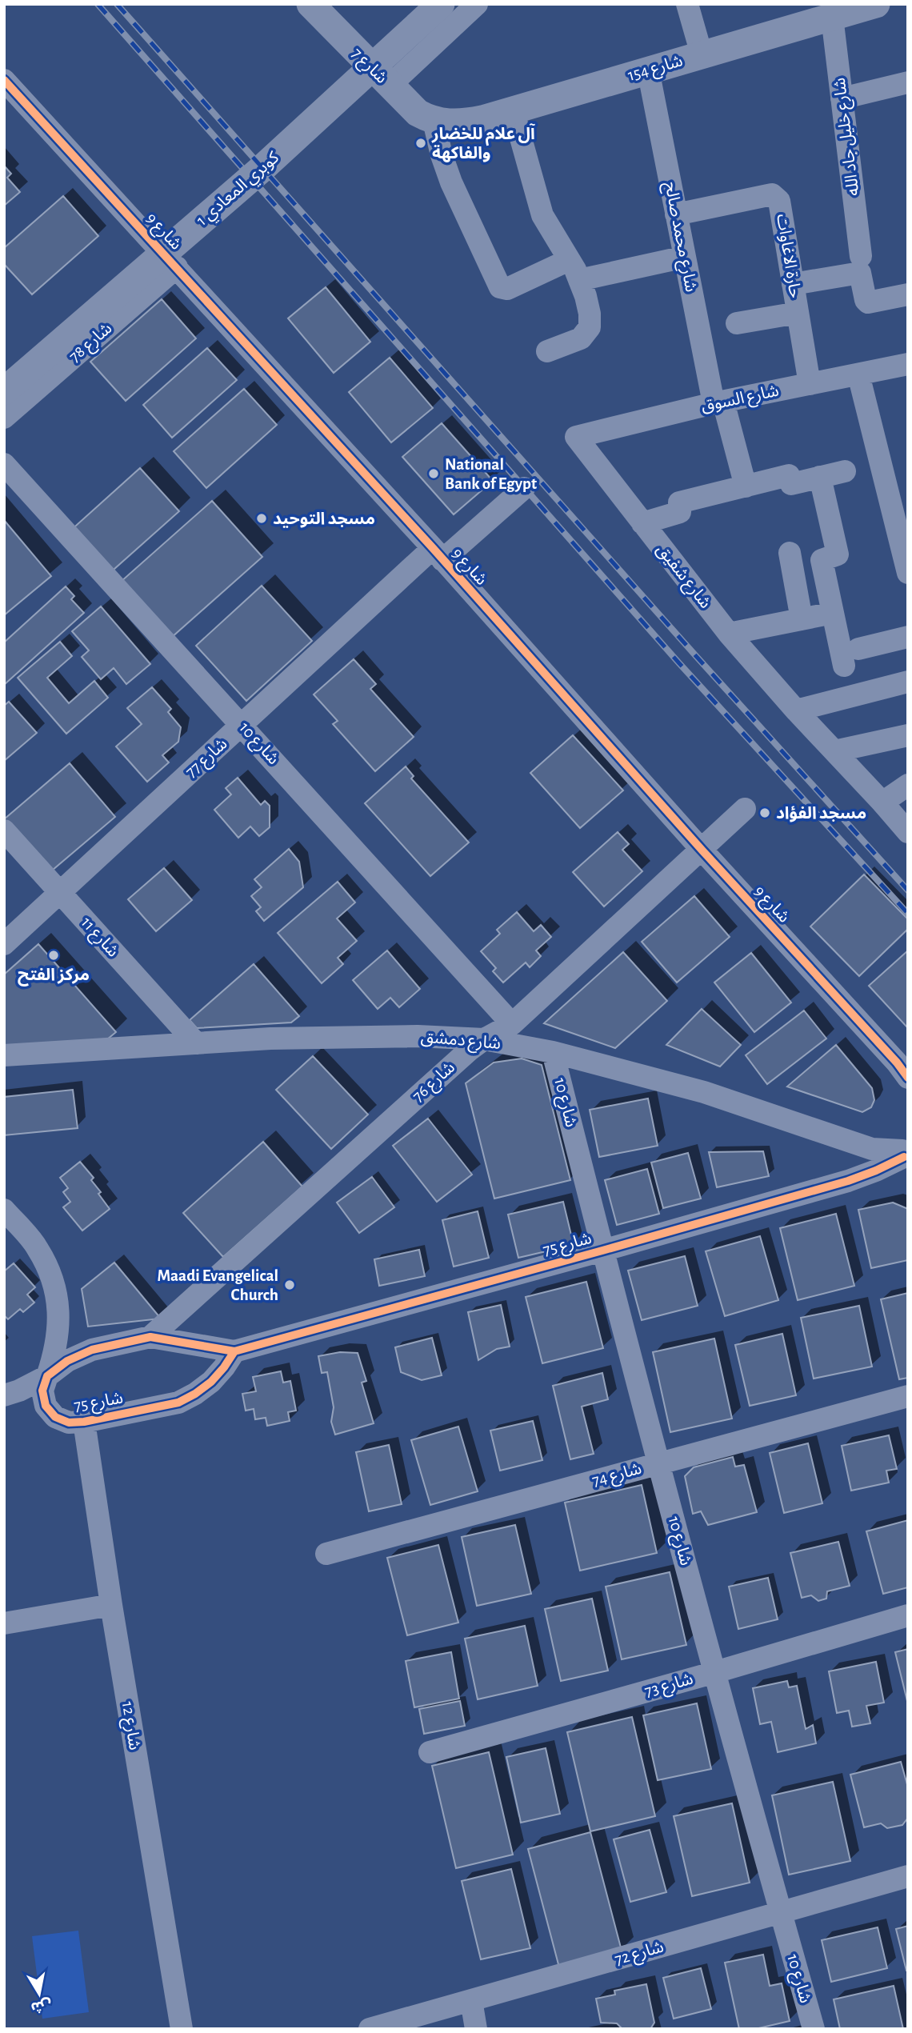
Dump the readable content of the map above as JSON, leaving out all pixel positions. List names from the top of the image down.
{
  "streets": {
    "street": [
      "شارع 7",
      "شارع 154",
      "شارع خليل جاد الله",
      "كوبري المعادي 1",
      "شارع 9",
      "شارع محمد صالح",
      "حارة الاغاوات",
      "شارع 78",
      "شارع السوق",
      "شارع شفيق",
      "شارع 10",
      "شارع 77",
      "شارع 11",
      "شارع دمشق",
      "شارع 76",
      "شارع 75",
      "شارع 74",
      "شارع 73",
      "شارع 12",
      "شارع 72"
    ]
  },
  "crossings": [
    ["شارع 7", "شارع 154"],
    ["شارع 154", "شارع خليل جاد الله"],
    ["شارع 154", "شارع محمد صالح"],
    ["شارع 9", "شارع 78"],
    ["شارع 9", "شارع 77"],
    ["شارع 9", "شارع 76"],
    ["شارع محمد صالح", "حارة الاغاوات"],
    ["شارع محمد صالح", "شارع السوق"],
    ["حارة الاغاوات", "شارع السوق"],
    ["شارع السوق", "شارع شفيق"],
    ["شارع 10", "شارع 77"],
    ["شارع 10", "شارع دمشق"],
    ["شارع 10", "شارع 76"],
    ["شارع 10", "شارع 75"],
    ["شارع 10", "شارع 74"],
    ["شارع 10", "شارع 73"],
    ["شارع 10", "شارع 72"],
    ["شارع 77", "شارع 11"],
    ["شارع 11", "شارع دمشق"],
    ["شارع دمشق", "شارع 76"],
    ["شارع دمشق", "شارع 75"],
    ["شارع 76", "شارع 75"],
    ["شارع 75", "شارع 12"]
  ],
  "places": [
    "آل علام للخضار والفاكهة",
    "National Bank of Egypt",
    "مسجد التوحيد",
    "مسجد الفؤاد",
    "مركز الفتح",
    "Maadi Evangelical Church"
  ],
  "north": "bottom"
}
